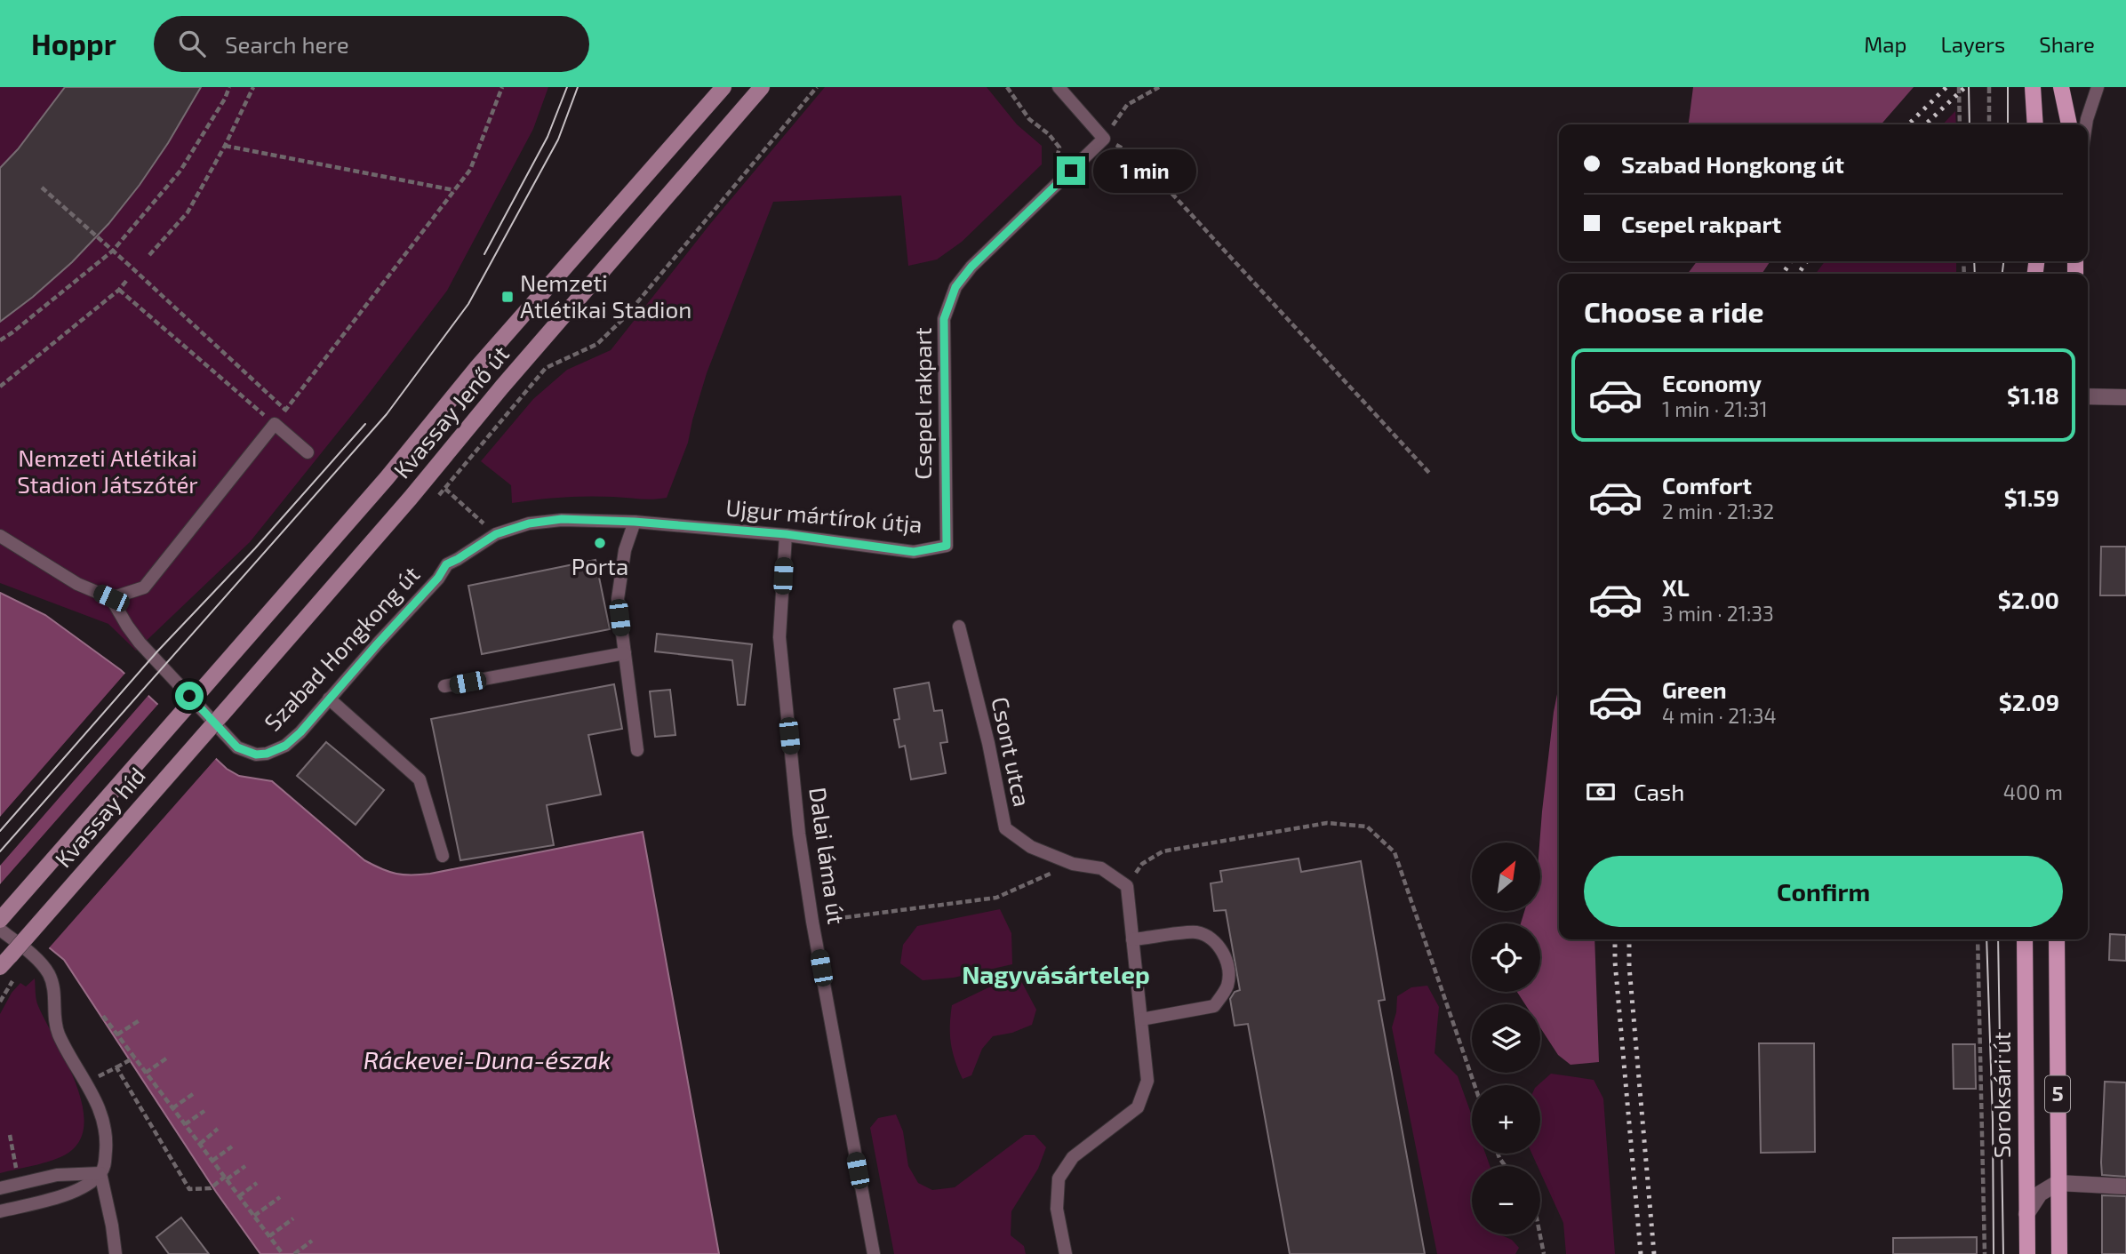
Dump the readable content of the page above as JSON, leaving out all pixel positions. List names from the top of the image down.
{
  "streets": {
    "main road": [
      "Kvassay Jenő út",
      "Kvassay híd",
      "5",
      "Soroksári út"
    ],
    "lane": [
      "Csepel rakpart",
      "Ujgur mártírok útja",
      "Szabad Hongkong út",
      "Csont utca",
      "Dalai láma út"
    ]
  },
  "crossings": [
    ["Csepel rakpart", "Ujgur mártírok útja"],
    ["Kvassay Jenő út", "Kvassay híd"],
    ["Ujgur mártírok útja", "Szabad Hongkong út"],
    ["Ujgur mártírok útja", "Dalai láma út"]
  ],
  "districts": ["Nagyvásártelep"],
  "water": ["Ráckevei-Duna-észak"],
  "parks": ["Nemzeti Atlétikai Stadion Játszótér"],
  "places": {
    "transit": ["Nemzeti Atlétikai Stadion"],
    "other": ["Porta"]
  },
  "north": "top right",
  "page": {
    "header": "Hoppr",
    "search": "Search here",
    "nav": ["Map", "Layers", "Share"],
    "banner": ["Szabad Hongkong út", "Csepel rakpart"],
    "bubble": "1 min",
    "heading": "Choose a ride",
    "list": [
      {
        "name": "Economy",
        "note": "1 min · 21:31",
        "value": "$1.18"
      },
      {
        "name": "Comfort",
        "note": "2 min · 21:32",
        "value": "$1.59"
      },
      {
        "name": "XL",
        "note": "3 min · 21:33",
        "value": "$2.00"
      },
      {
        "name": "Green",
        "note": "4 min · 21:34",
        "value": "$2.09"
      }
    ],
    "pay": ["Cash", "400 m"],
    "map_buttons": ["+", "−"],
    "buttons": "Confirm"
  }
}
